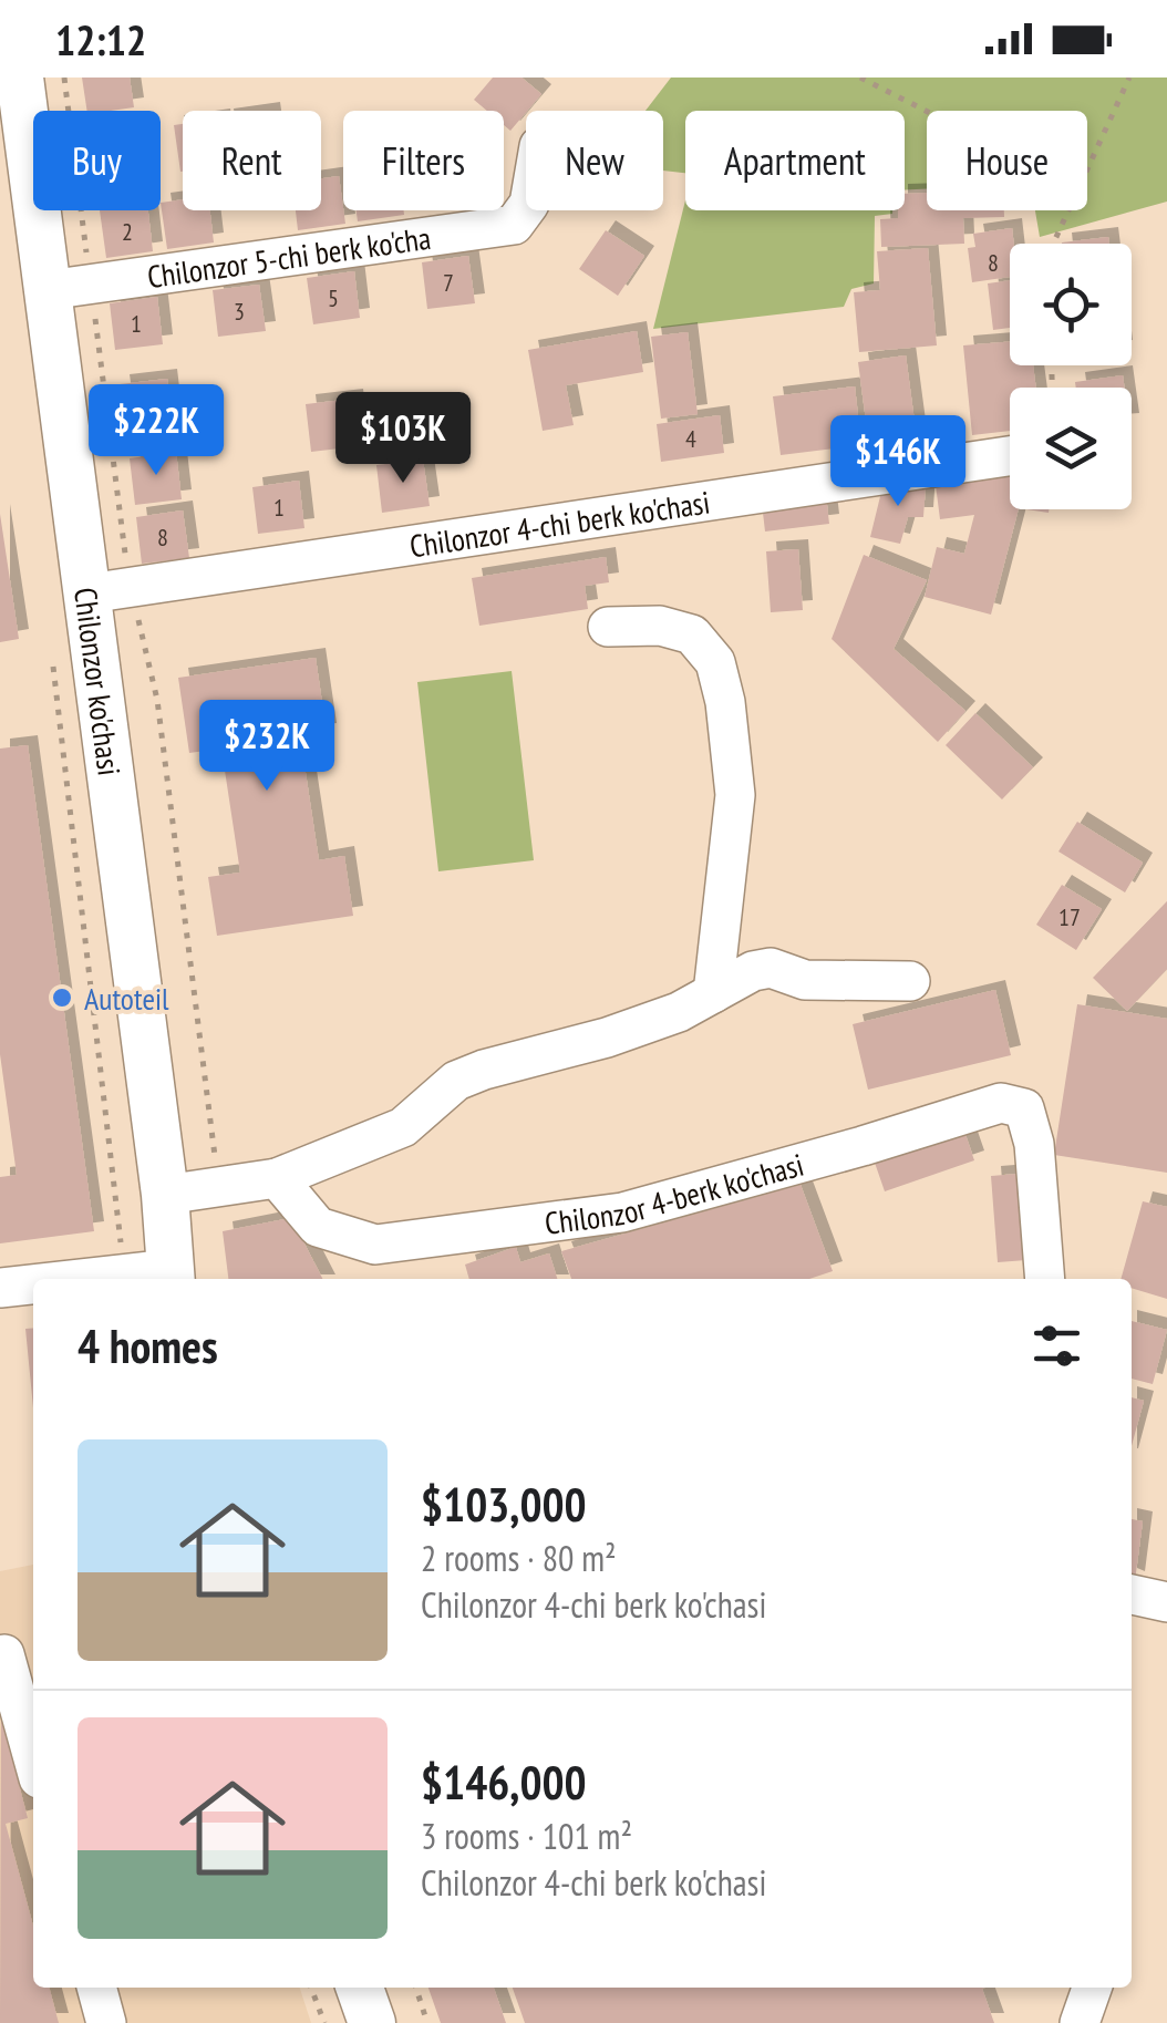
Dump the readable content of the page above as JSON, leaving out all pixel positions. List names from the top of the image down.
{
  "streets": {
    "main road": ["Chilonzor ko'chasi"],
    "street": ["Chilonzor 5-chi berk ko'cha", "Chilonzor 4-chi berk ko'chasi", "Chilonzor 4-berk ko'chasi"]
  },
  "crossings": [
    ["Chilonzor 5-chi berk ko'cha", "Chilonzor ko'chasi"],
    ["Chilonzor 4-chi berk ko'chasi", "Chilonzor ko'chasi"]
  ],
  "places": ["Autoteil"],
  "house_numbers": [
    "2",
    "8",
    "7",
    "5",
    "3",
    "1",
    "4",
    "1",
    "8",
    "17"
  ],
  "page": {
    "status": "12:12",
    "chip": [
      "Buy",
      "Rent",
      "Filters",
      "New",
      "Apartment",
      "House"
    ],
    "price": [
      "$222K",
      "$103K",
      "$146K",
      "$232K"
    ],
    "heading": "4 homes",
    "list": [
      {
        "name": "$103,000",
        "note": "2 rooms · 80 m² · Chilonzor 4-chi berk ko'chasi"
      },
      {
        "name": "$146,000",
        "note": "3 rooms · 101 m² · Chilonzor 4-chi berk ko'chasi"
      }
    ]
  }
}
